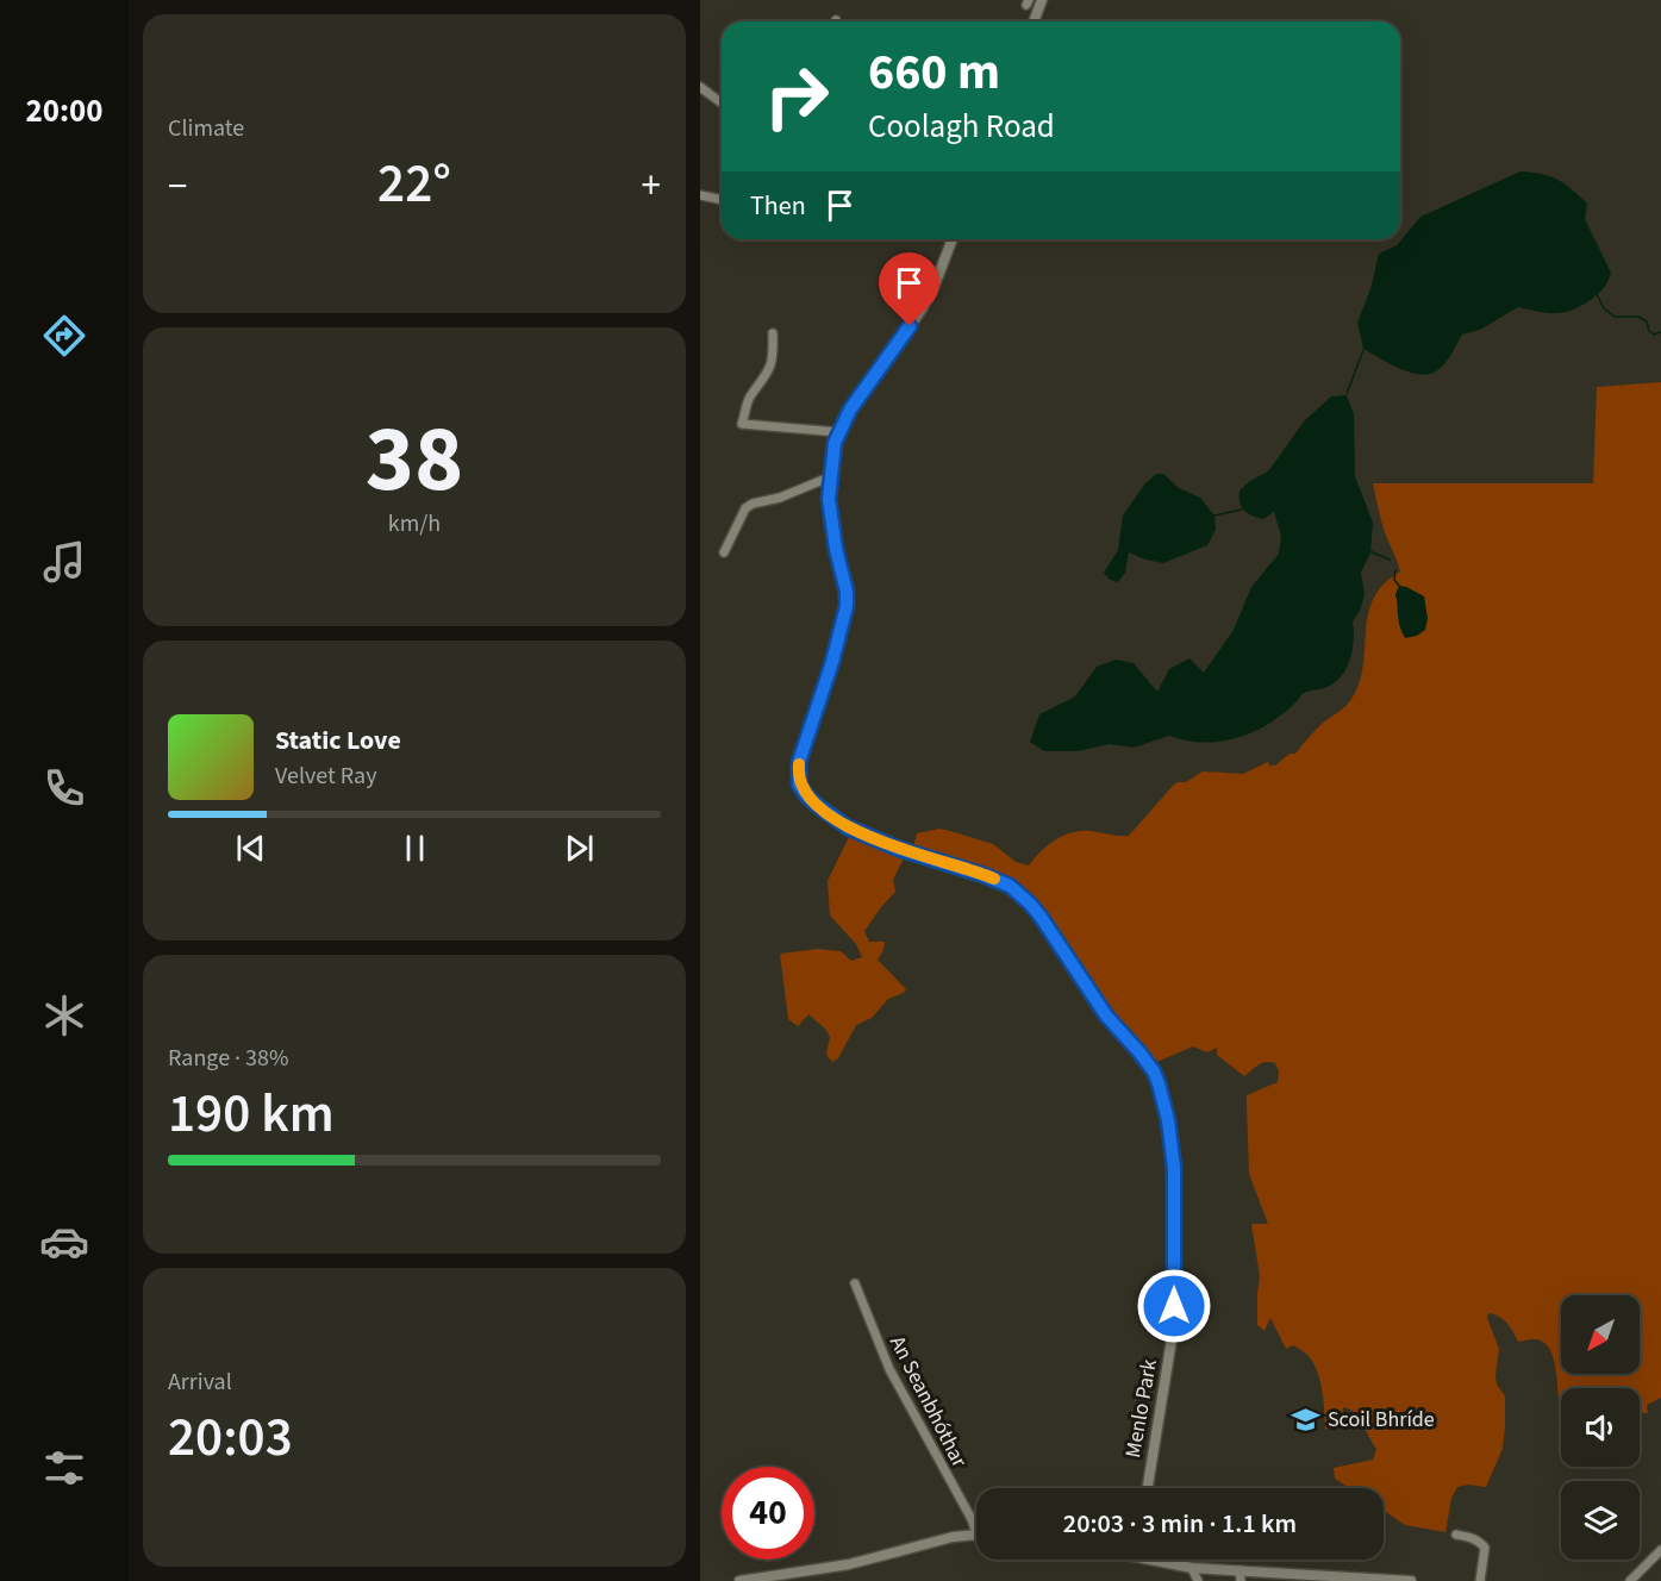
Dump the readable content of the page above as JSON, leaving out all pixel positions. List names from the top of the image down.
{
  "streets": {
    "street": ["An Seanbhóthar", "Menlo Park"]
  },
  "places": {
    "school or university": ["Scoil Bhríde"]
  },
  "north": "bottom left",
  "page": {
    "tabs": "20:00",
    "tile": [
      "Climate",
      ["38", "km/h"],
      ["Range · 38%", "190 km"],
      ["Arrival", "20:03"]
    ],
    "turn": ["660 m", "Coolagh Road"],
    "heat": ["−", "22°", "+"],
    "then": "Then",
    "song": ["Static Love", "Velvet Ray"],
    "limit": "40",
    "trip": "20:03 · 3 min · 1.1 km"
  }
}
